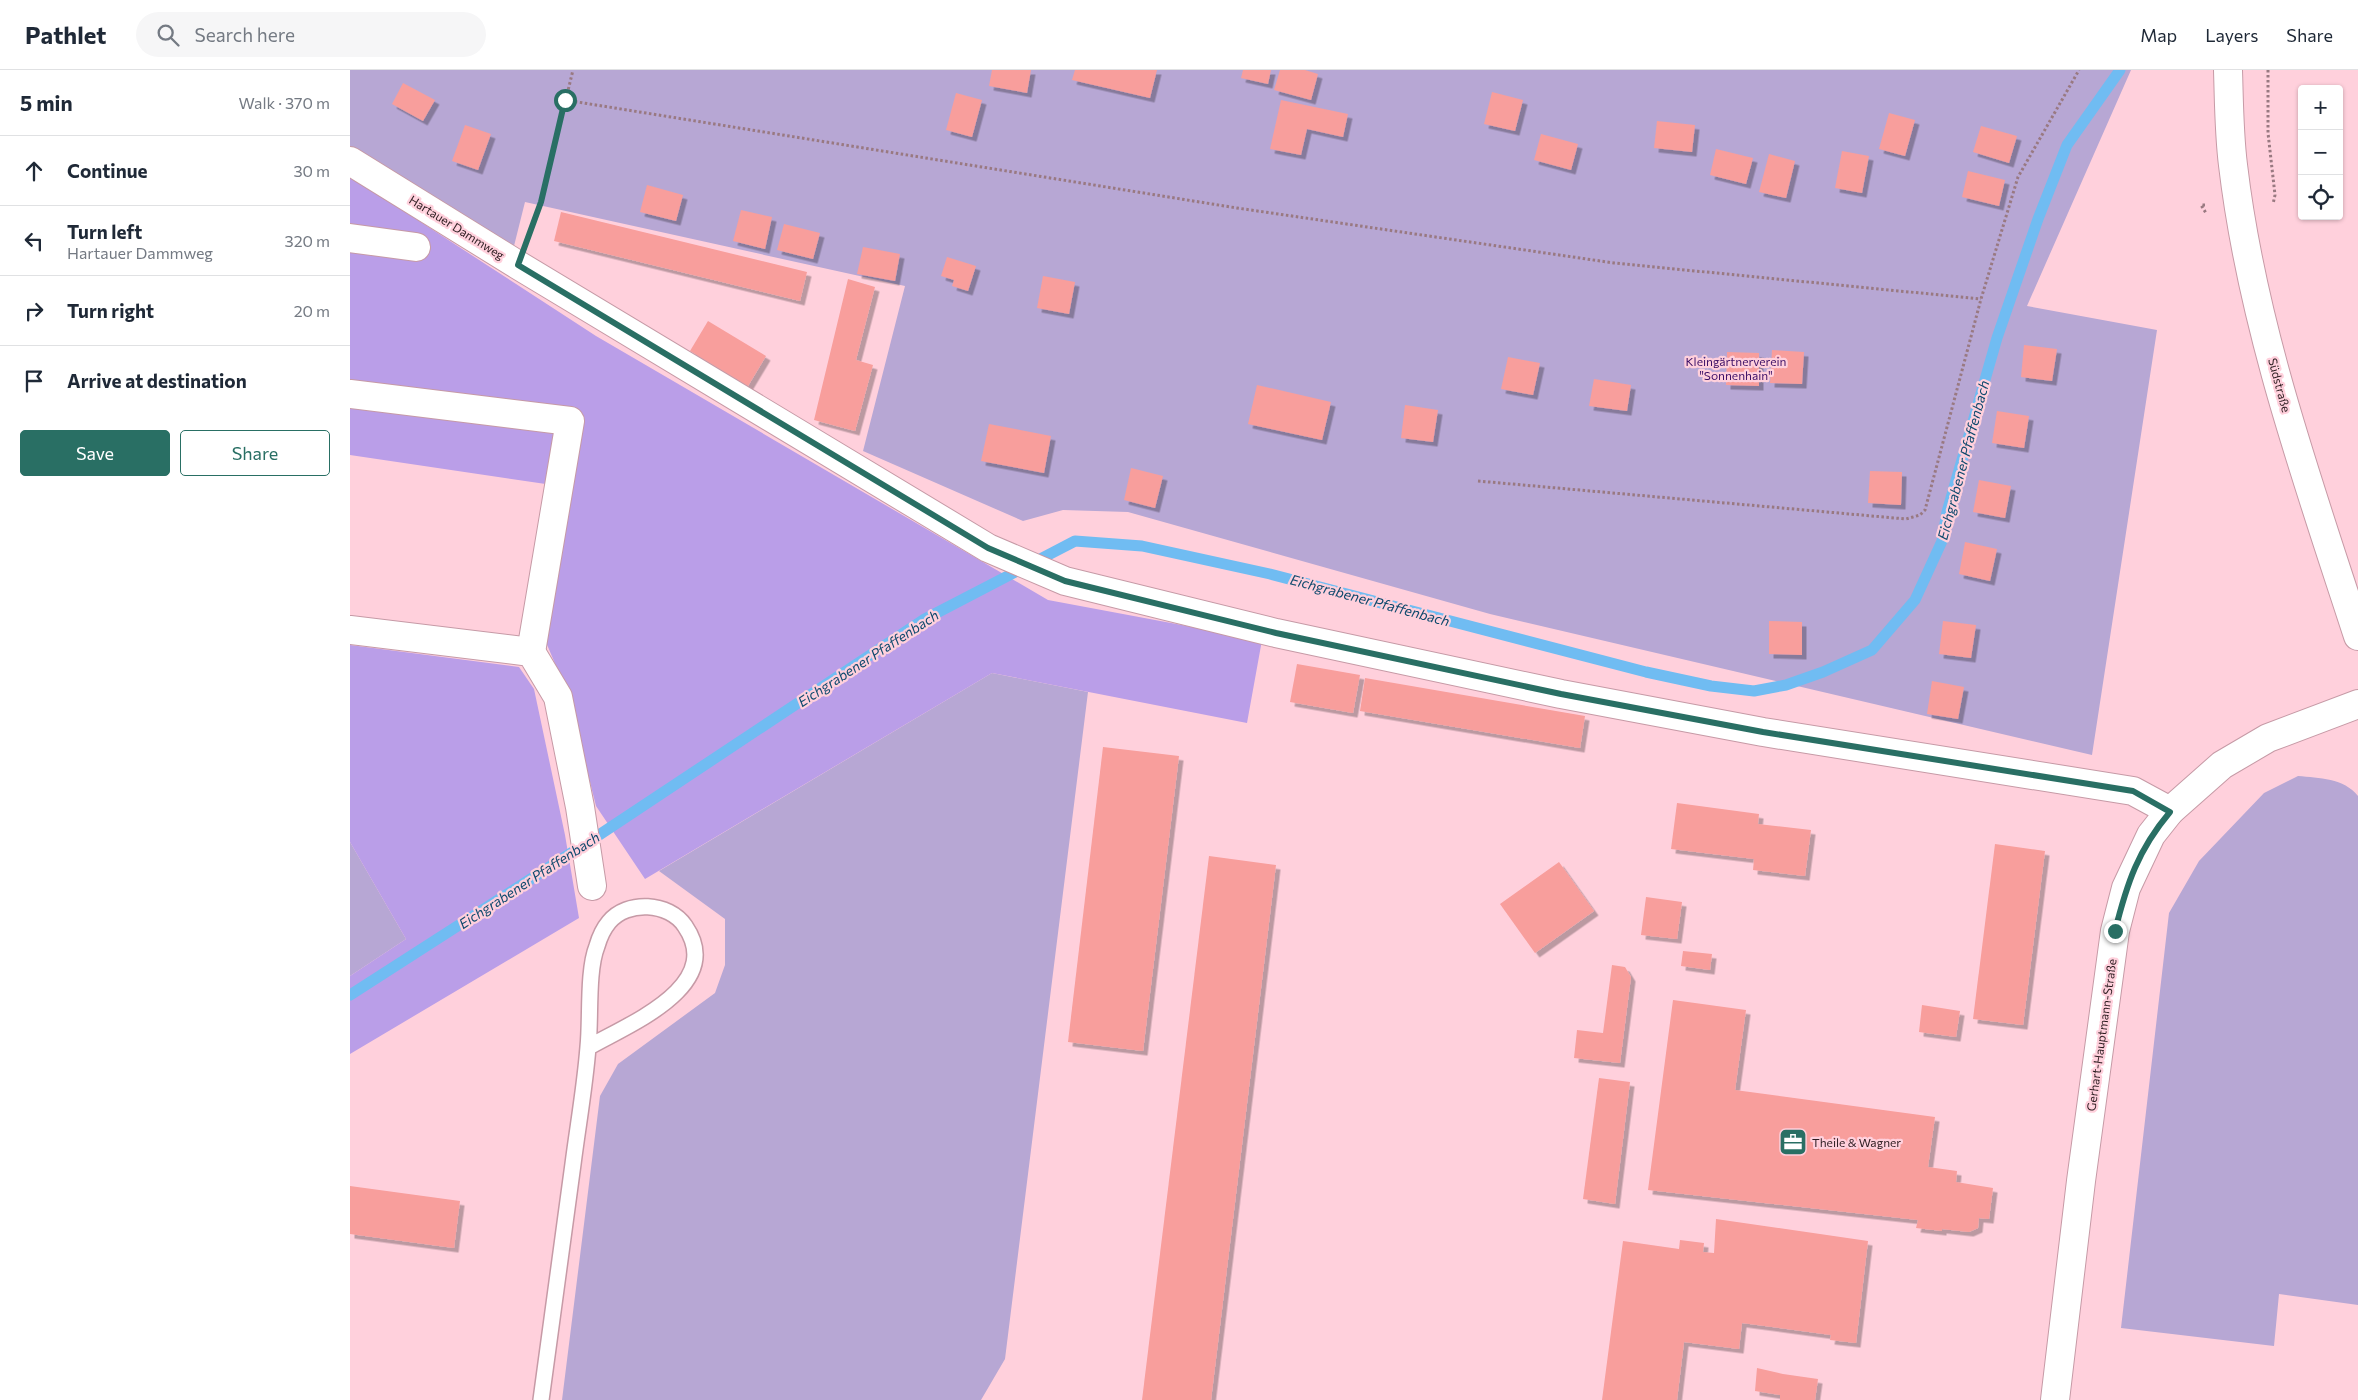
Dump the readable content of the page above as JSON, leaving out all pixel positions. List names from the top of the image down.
{
  "streets": {
    "street": ["Hartauer Dammweg", "Südstraße", "Gerhart-Hauptmann-Straße"]
  },
  "crossings": [
    ["Hartauer Dammweg", "Gerhart-Hauptmann-Straße"]
  ],
  "water": ["Eichgrabener Pfaffenbach"],
  "parks": ["Kleingärtnerverein \"Sonnenhain\""],
  "places": {
    "office": ["Theile & Wagner"]
  },
  "page": {
    "header": "Pathlet",
    "search": "Search here",
    "nav": ["Map", "Layers", "Share"],
    "heading": ["5 min", "Walk · 370 m"],
    "map_buttons": ["+", "−"],
    "list": [
      ["Continue", "30 m"],
      ["Turn left", "Hartauer Dammweg", "320 m"],
      ["Turn right", "20 m"],
      "Arrive at destination"
    ],
    "buttons": ["Save", "Share"]
  }
}
